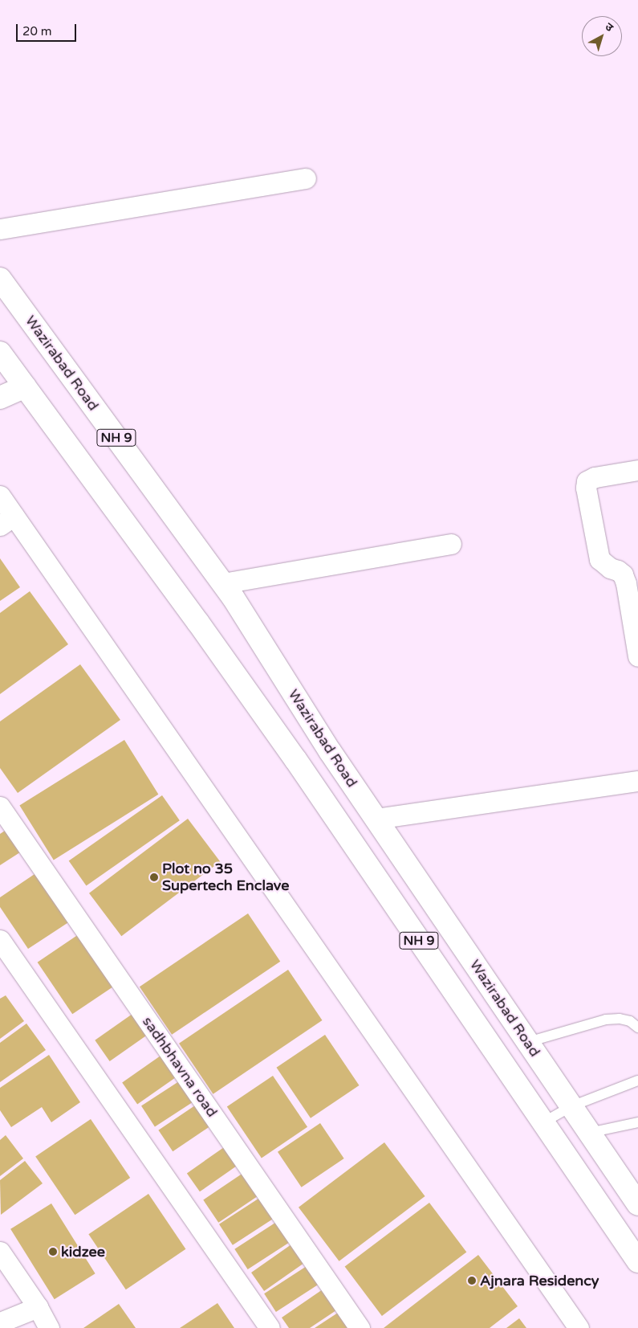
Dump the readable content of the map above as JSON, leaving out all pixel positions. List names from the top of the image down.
{
  "streets": {
    "main road": ["Wazirabad Road", "NH 9"],
    "street": ["sadhbhavna road"]
  },
  "places": ["Plot no 35 Supertech Enclave", "kidzee", "Ajnara Residency"],
  "scale_bar": "20 m",
  "north": "top right"
}
